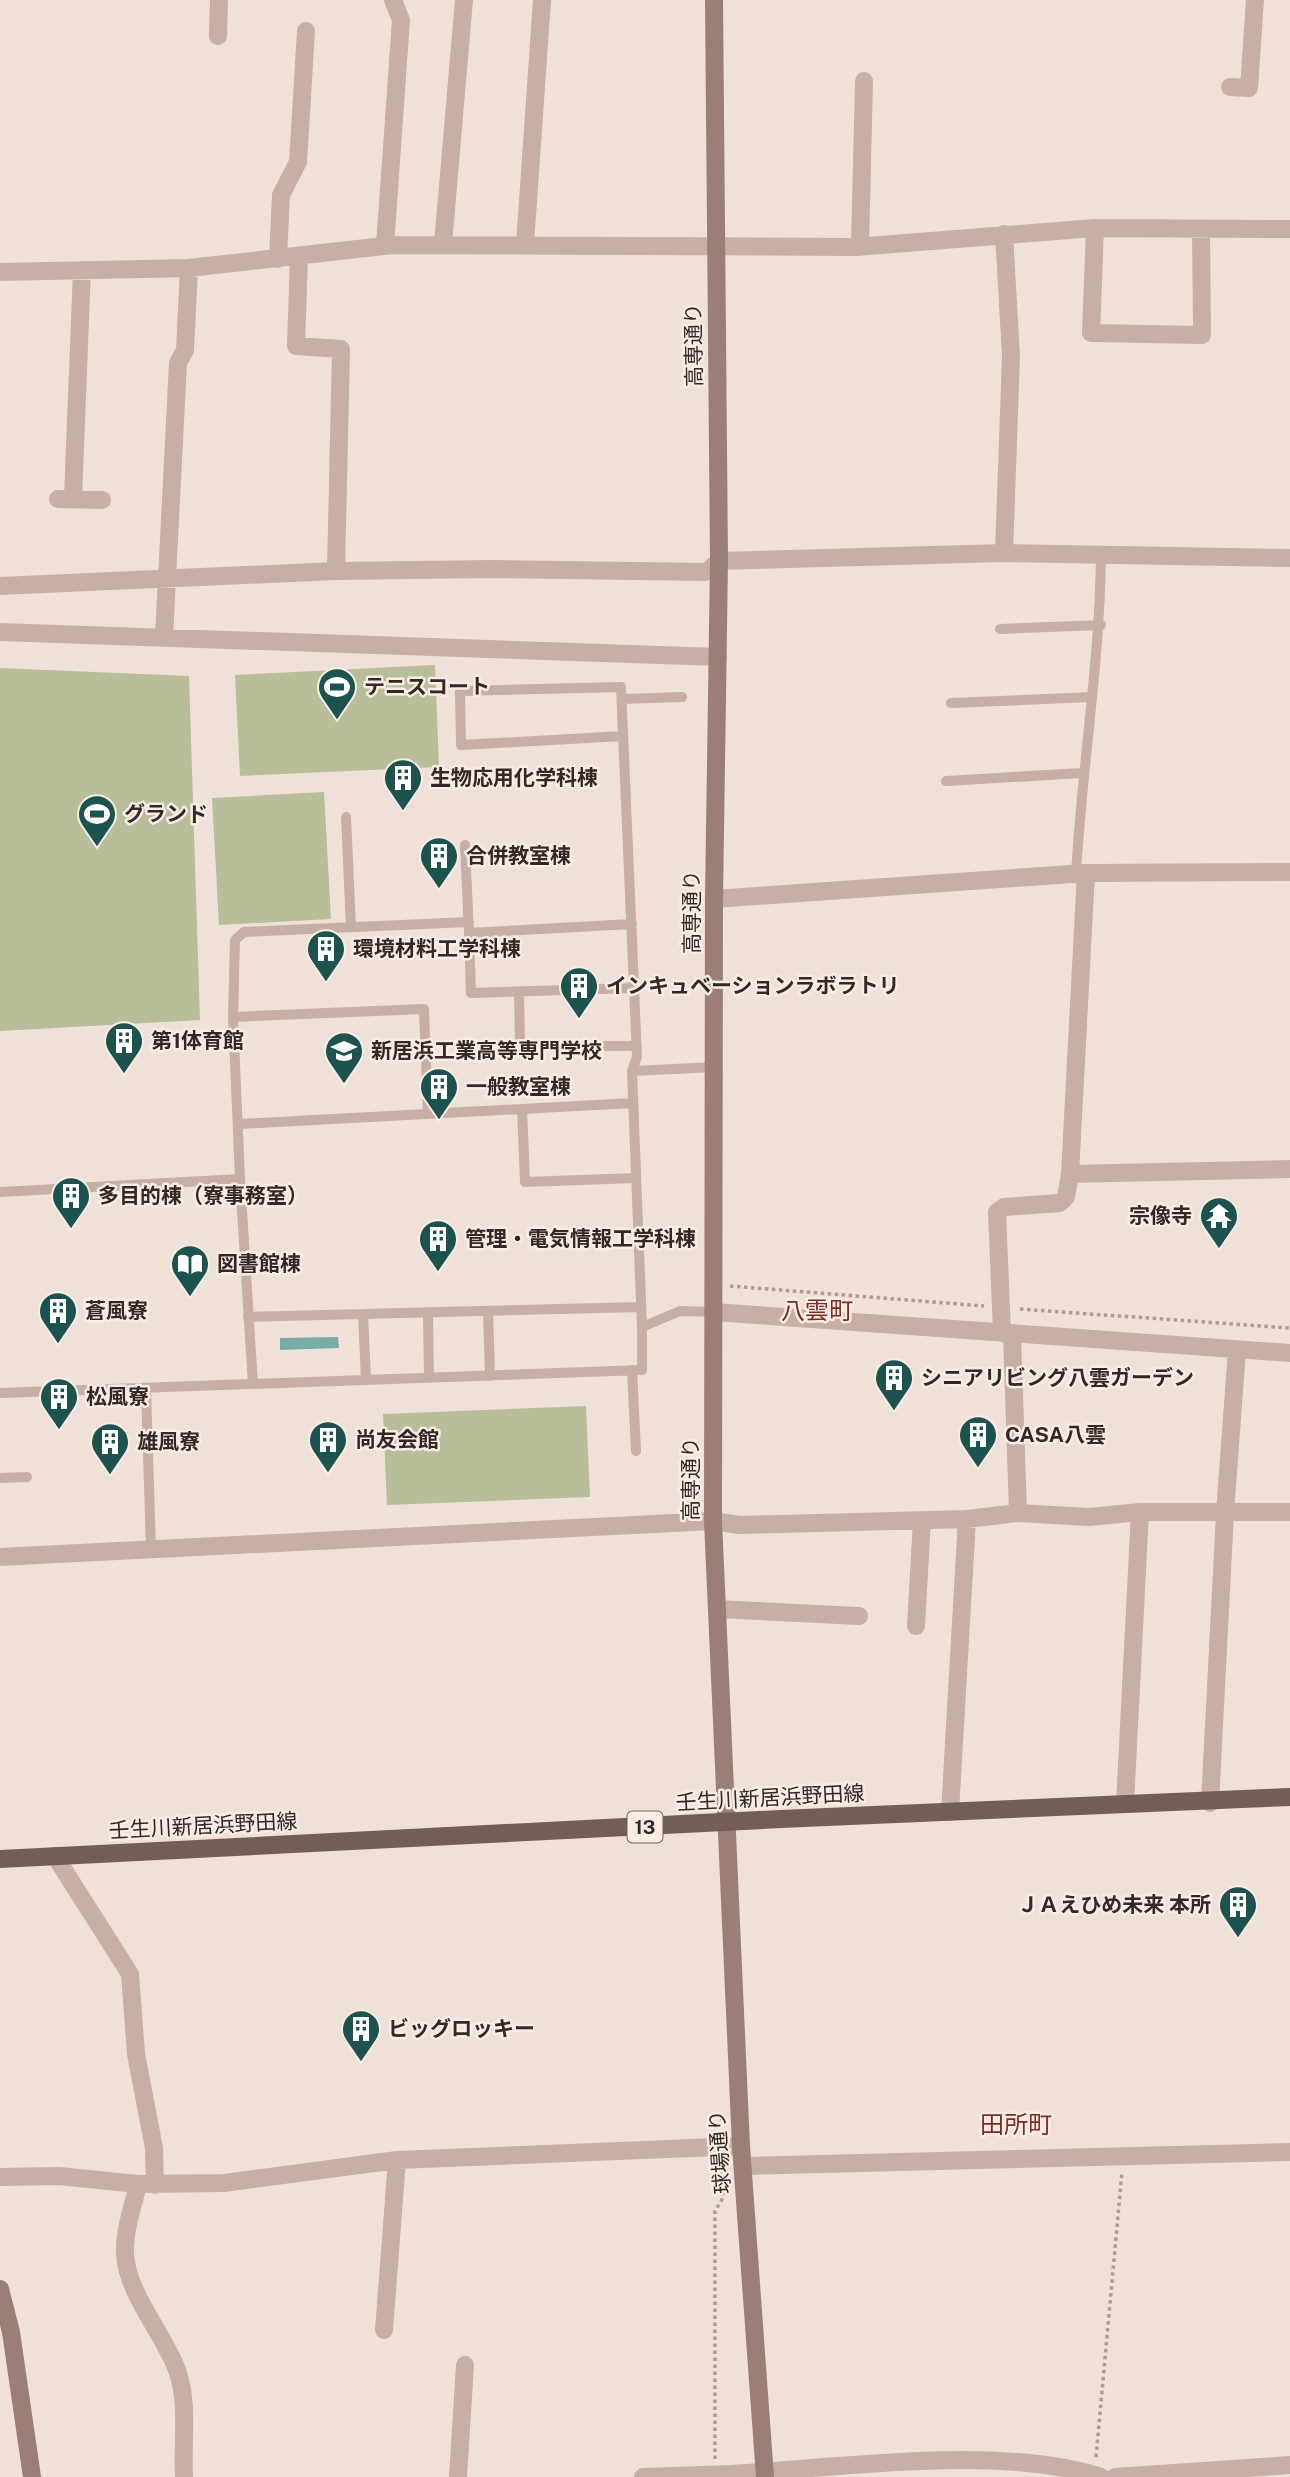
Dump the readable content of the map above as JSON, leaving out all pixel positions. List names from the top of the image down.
{
  "streets": {
    "main road": ["壬生川新居浜野田線", "13"],
    "street": ["高専通り", "球場通り"]
  },
  "crossings": [
    ["高専通り", "壬生川新居浜野田線"],
    ["高専通り", "球場通り"],
    ["壬生川新居浜野田線", "球場通り"]
  ],
  "districts": ["八雲町", "田所町"],
  "places": {
    "sports": ["テニスコート", "グランド"],
    "building": [
      "生物応用化学科棟",
      "合併教室棟",
      "環境材料工学科棟",
      "インキュベーションラボラトリ",
      "第1体育館",
      "一般教室棟",
      "多目的棟（寮事務室）",
      "管理・電気情報工学科棟",
      "蒼風寮",
      "シニアリビング八雲ガーデン",
      "松風寮",
      "CASA八雲",
      "尚友会館",
      "雄風寮",
      "ＪＡえひめ未来 本所",
      "ビッグロッキー"
    ],
    "school or university": ["新居浜工業高等専門学校"],
    "temple": ["宗像寺"],
    "library": ["図書館棟"]
  }
}
